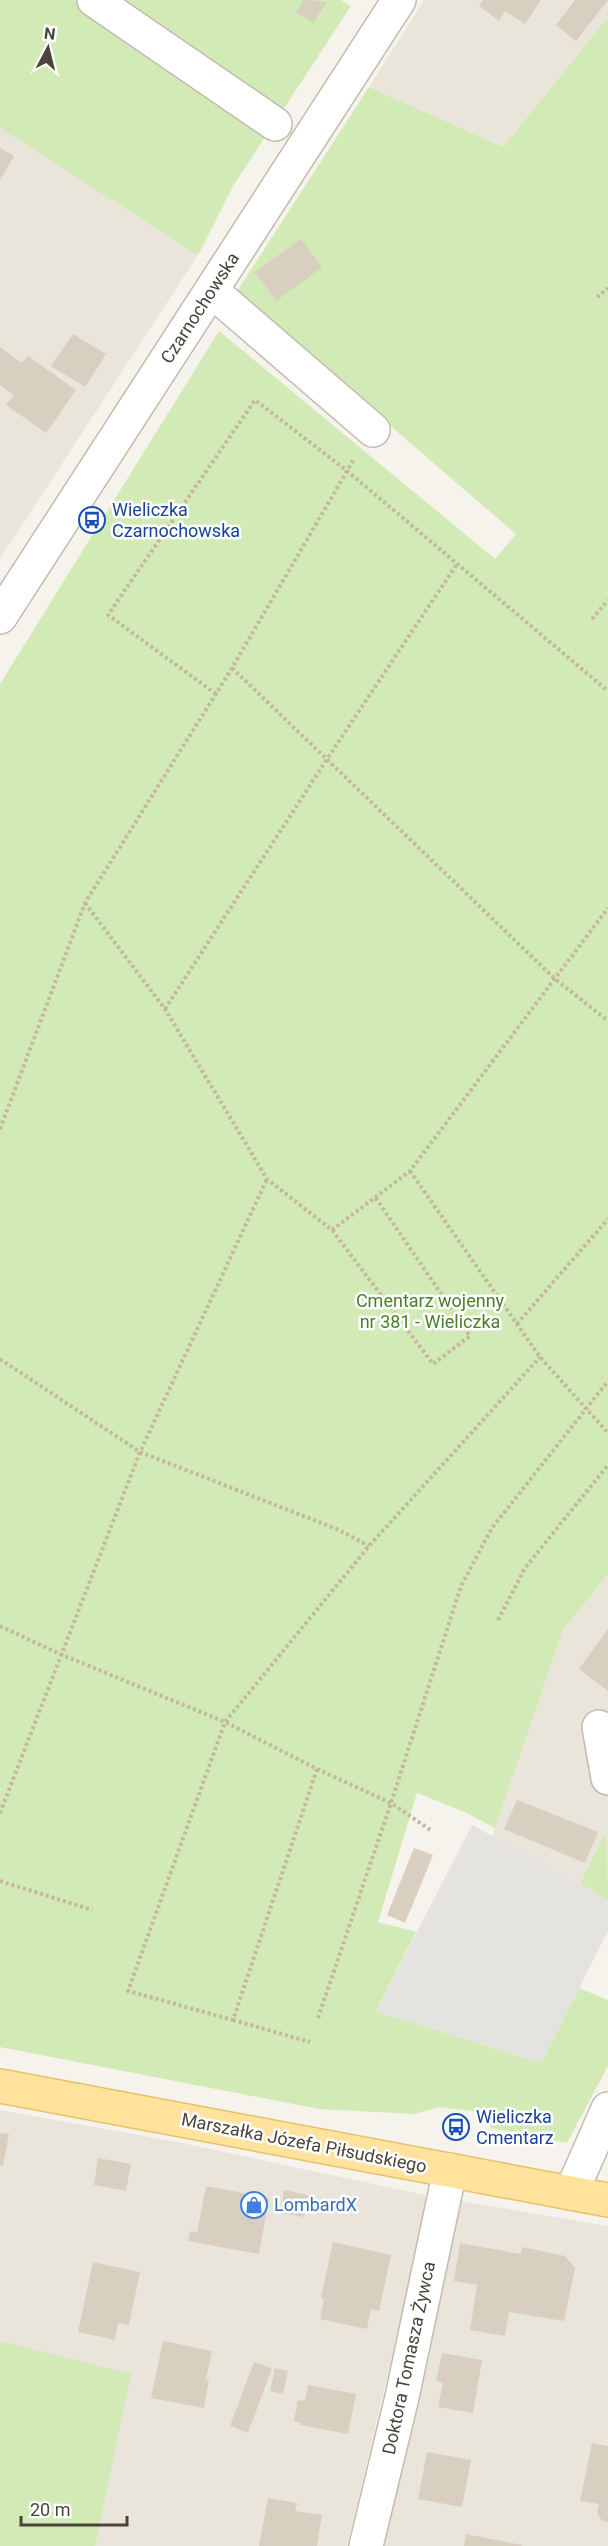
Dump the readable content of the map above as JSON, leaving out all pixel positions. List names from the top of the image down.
{
  "streets": {
    "main road": ["Marszałka Józefa Piłsudskiego"],
    "street": ["Czarnochowska", "Doktora Tomasza Żywca"]
  },
  "crossings": [
    ["Marszałka Józefa Piłsudskiego", "Doktora Tomasza Żywca"]
  ],
  "parks": ["Cmentarz wojenny nr 381 - Wieliczka"],
  "places": {
    "bus stop": ["Wieliczka Czarnochowska", "Wieliczka Cmentarz"],
    "shop": ["LombardX"]
  },
  "scale_bar": "20 m",
  "north": "top"
}
